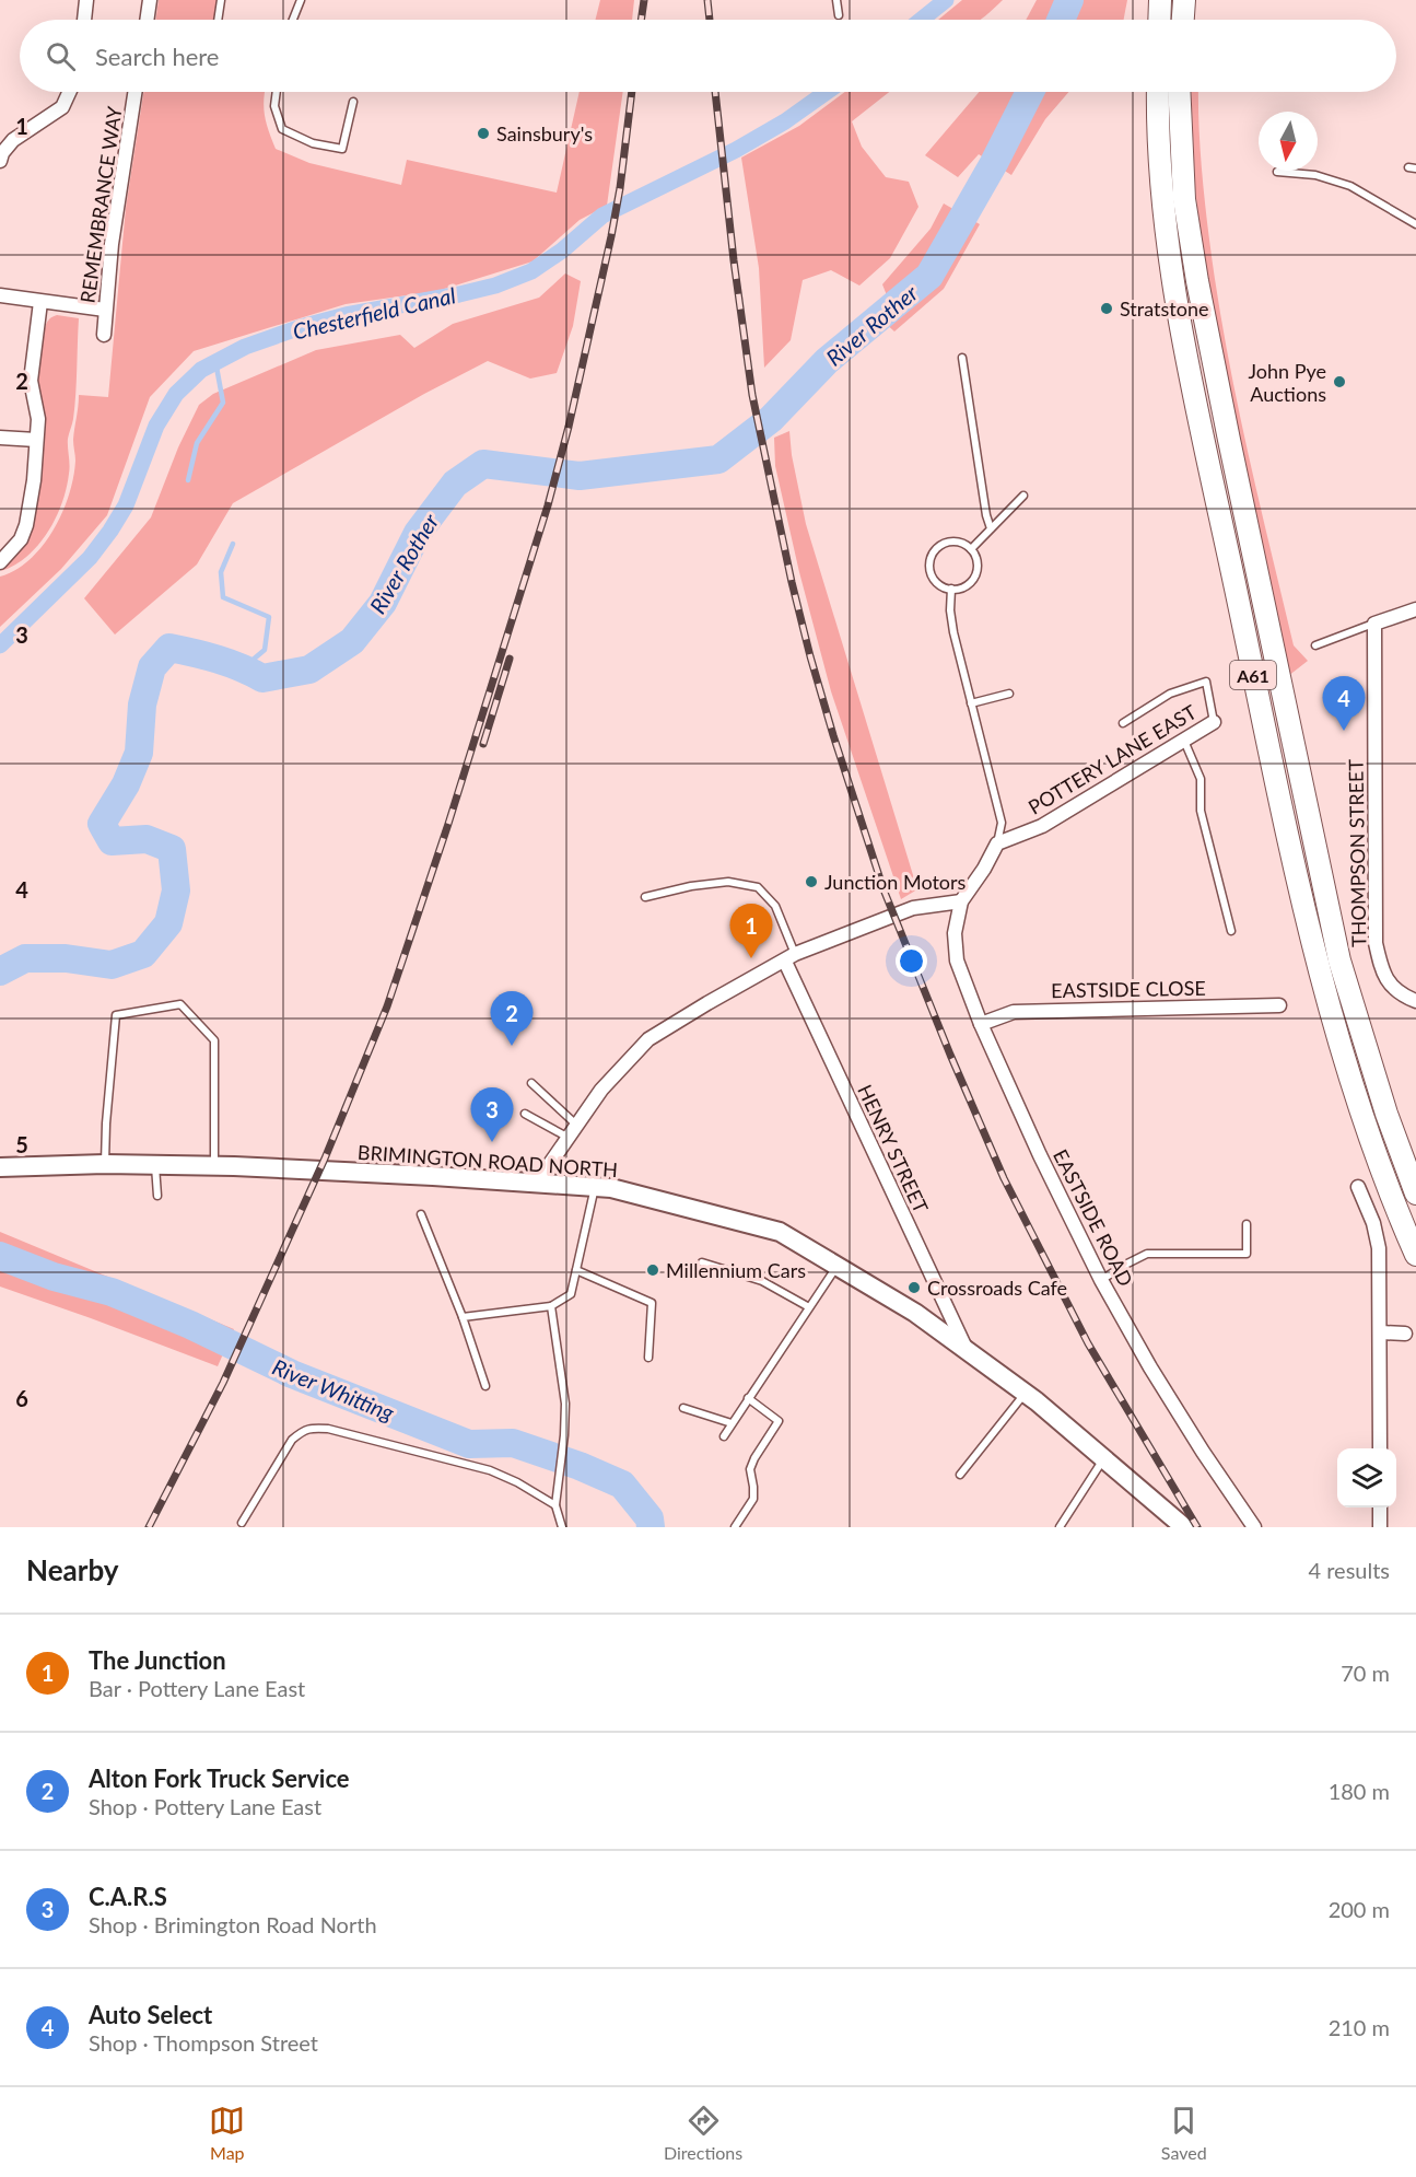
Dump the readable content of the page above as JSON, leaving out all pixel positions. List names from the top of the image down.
{
  "streets": {
    "highway": ["A61"],
    "main road": ["BRIMINGTON ROAD NORTH"],
    "street": [
      "REMEMBRANCE WAY",
      "POTTERY LANE EAST",
      "THOMPSON STREET",
      "EASTSIDE CLOSE",
      "HENRY STREET",
      "EASTSIDE ROAD"
    ]
  },
  "crossings": [
    ["EASTSIDE CLOSE", "EASTSIDE ROAD"],
    ["HENRY STREET", "BRIMINGTON ROAD NORTH"]
  ],
  "water": ["Chesterfield Canal", "River Rother", "River Whitting"],
  "places": [
    "Sainsbury's",
    "Stratstone",
    "John Pye Auctions",
    "Junction Motors",
    "Millennium Cars",
    "Crossroads Cafe"
  ],
  "north": "bottom",
  "page": {
    "search": "Search here",
    "pins": [
      "4",
      "1",
      "2",
      "3"
    ],
    "heading": ["Nearby", "4 results"],
    "list": [
      {
        "mark": "1",
        "name": "The Junction",
        "note": "Bar · Pottery Lane East",
        "value": "70 m"
      },
      {
        "mark": "2",
        "name": "Alton Fork Truck Service",
        "note": "Shop · Pottery Lane East",
        "value": "180 m"
      },
      {
        "mark": "3",
        "name": "C.A.R.S",
        "note": "Shop · Brimington Road North",
        "value": "200 m"
      },
      {
        "mark": "4",
        "name": "Auto Select",
        "note": "Shop · Thompson Street",
        "value": "210 m"
      }
    ],
    "nav": ["Map", "Directions", "Saved"]
  },
  "grid": {
    "rows": [
      "1",
      "2",
      "3",
      "4",
      "5",
      "6"
    ]
  }
}
